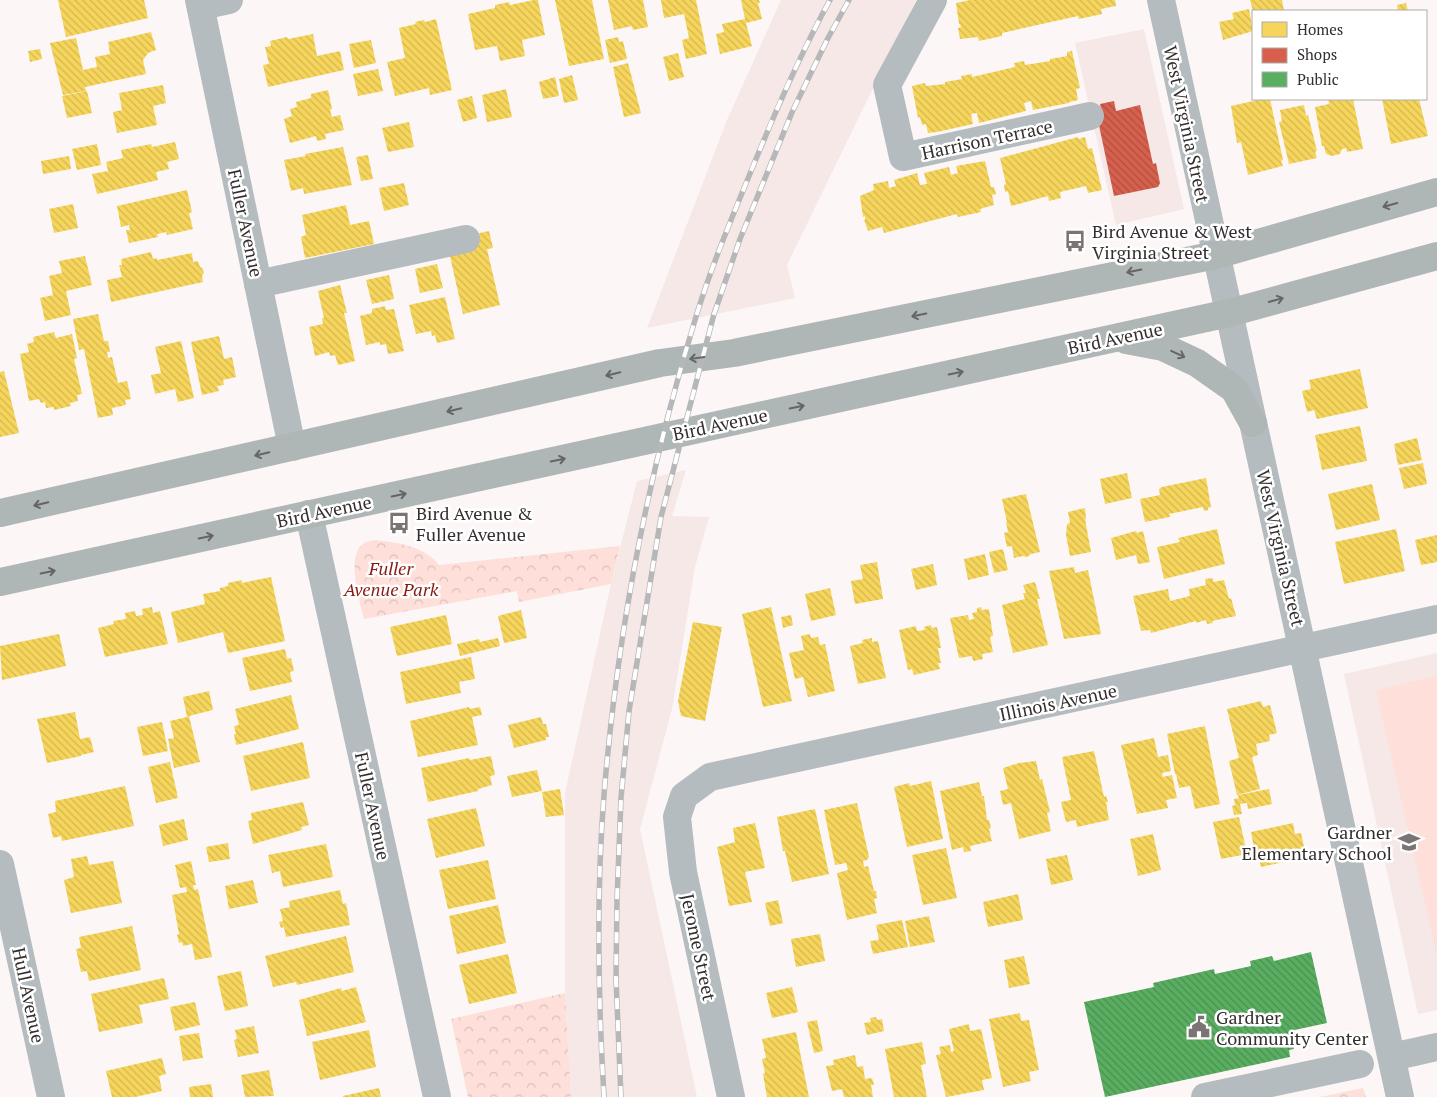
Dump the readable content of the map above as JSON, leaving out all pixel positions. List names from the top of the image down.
{
  "streets": {
    "main road": ["Bird Avenue"],
    "street": [
      "West Virginia Street",
      "Harrison Terrace",
      "Fuller Avenue",
      "Illinois Avenue",
      "Jerome Street",
      "Hull Avenue"
    ]
  },
  "crossings": [
    ["West Virginia Street", "Bird Avenue"],
    ["West Virginia Street", "Illinois Avenue"],
    ["Fuller Avenue", "Bird Avenue"],
    ["Illinois Avenue", "Jerome Street"]
  ],
  "parks": ["Fuller Avenue Park"],
  "places": {
    "bus stop": ["Bird Avenue & West Virginia Street", "Bird Avenue & Fuller Avenue"],
    "school or university": ["Gardner Elementary School"],
    "public building": ["Gardner Community Center"]
  },
  "legend": ["Homes", "Shops", "Public"]
}
